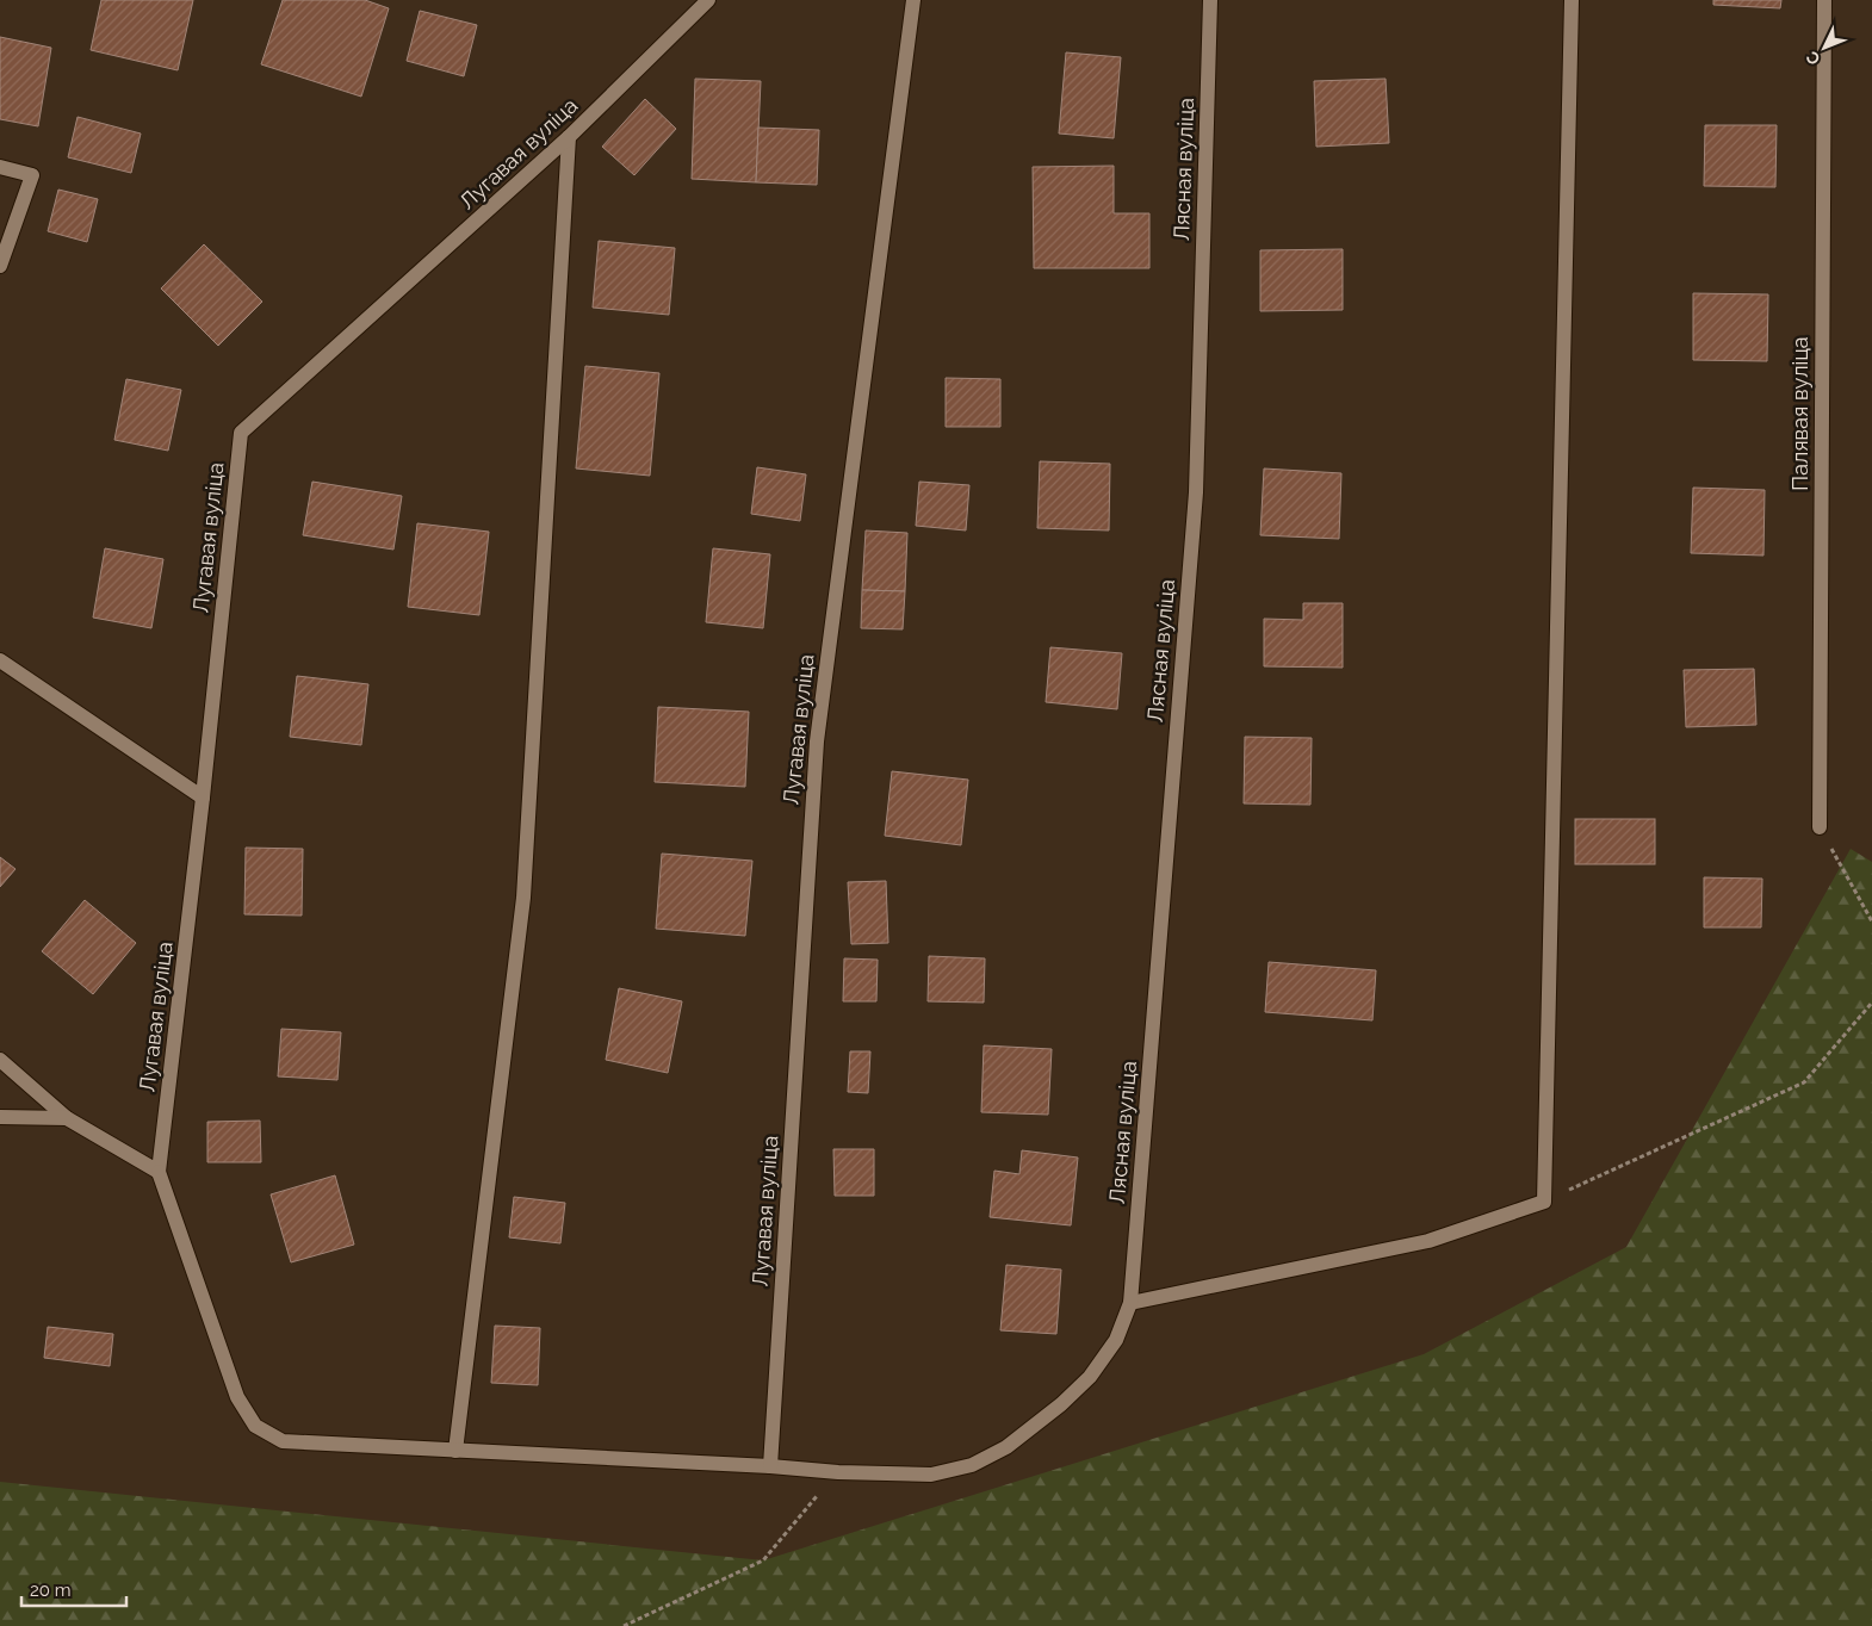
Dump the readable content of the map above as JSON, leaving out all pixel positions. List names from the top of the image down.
{
  "streets": {
    "street": ["Лугавая вуліца", "Лясная вуліца", "Палявая вуліца"]
  },
  "crossings": [
    ["Лугавая вуліца", "Лясная вуліца"]
  ],
  "scale_bar": "20 m",
  "north": "bottom left"
}
